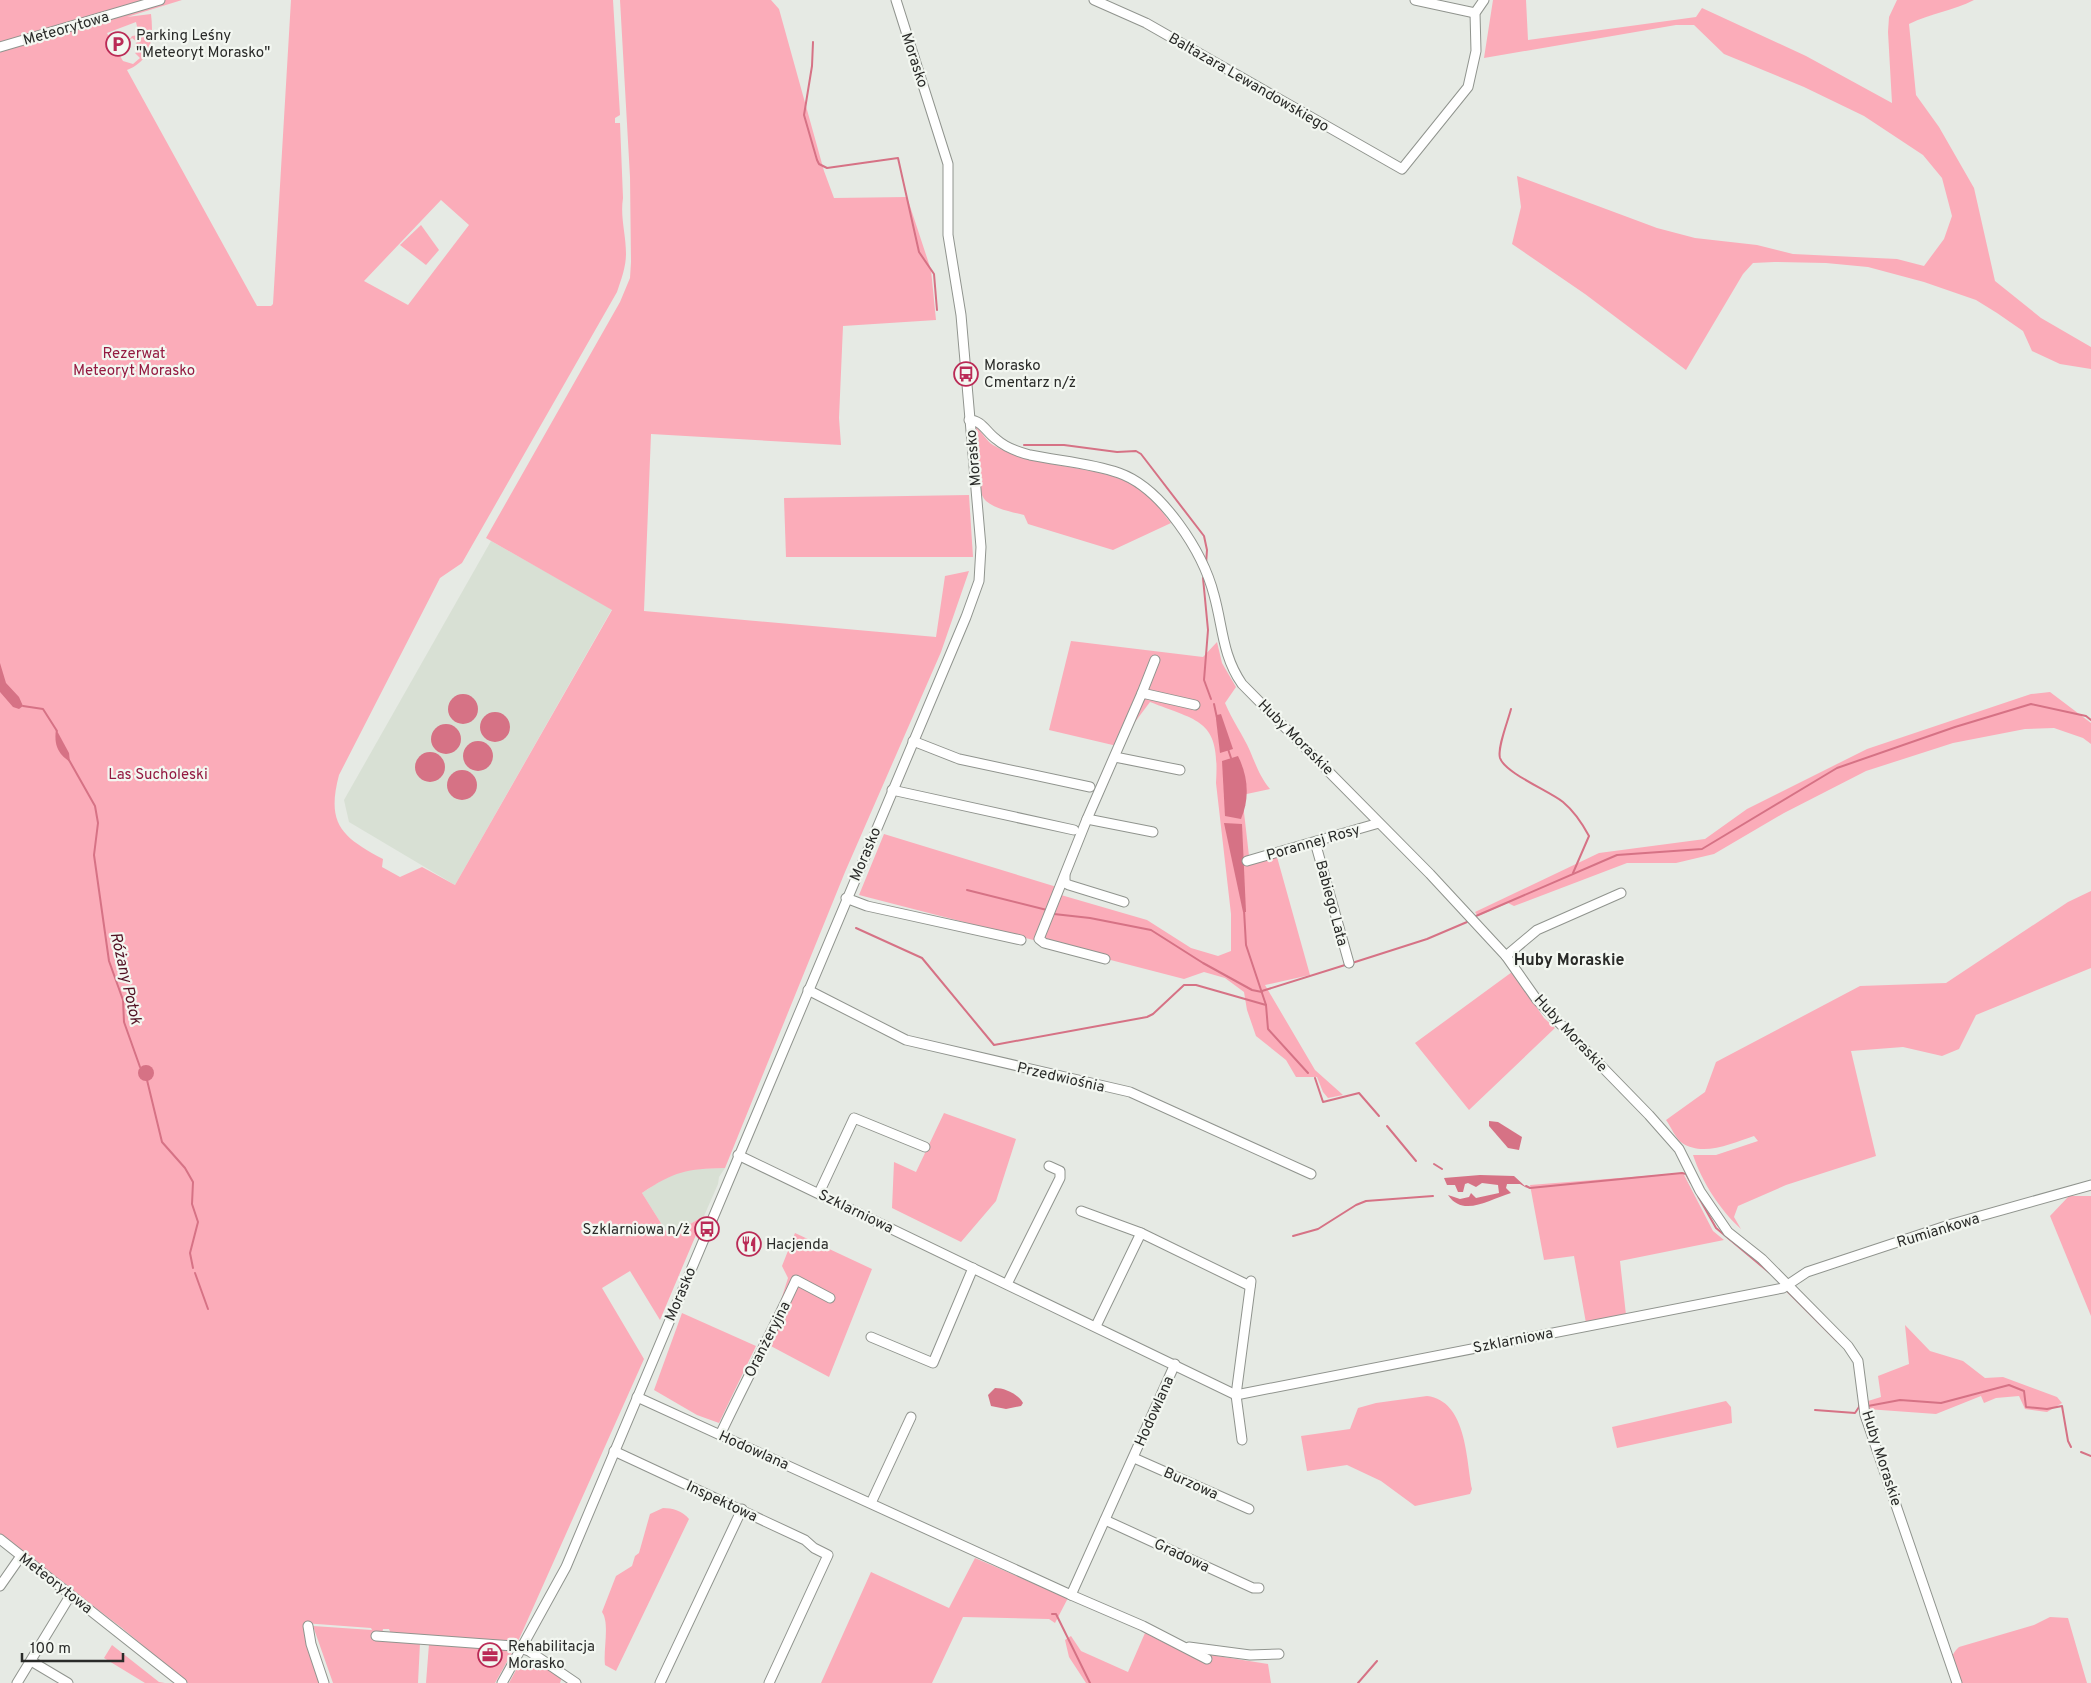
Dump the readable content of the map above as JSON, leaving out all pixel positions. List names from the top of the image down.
{
  "streets": {
    "street": [
      "Meteorytowa",
      "Morasko",
      "Baltazara Lewandowskiego",
      "Huby Moraskie",
      "Porannej Rosy",
      "Babiego Lata",
      "Przedwiośnia",
      "Szklarniowa",
      "Rumiankowa",
      "Oranżeryjna",
      "Hodowlana",
      "Burzowa",
      "Inspektowa",
      "Gradowa"
    ]
  },
  "crossings": [
    ["Morasko", "Huby Moraskie"],
    ["Morasko", "Przedwiośnia"],
    ["Morasko", "Szklarniowa"],
    ["Morasko", "Hodowlana"],
    ["Morasko", "Inspektowa"],
    ["Huby Moraskie", "Porannej Rosy"],
    ["Huby Moraskie", "Szklarniowa"],
    ["Huby Moraskie", "Rumiankowa"],
    ["Porannej Rosy", "Babiego Lata"],
    ["Szklarniowa", "Rumiankowa"],
    ["Szklarniowa", "Hodowlana"],
    ["Oranżeryjna", "Hodowlana"],
    ["Hodowlana", "Burzowa"],
    ["Hodowlana", "Gradowa"]
  ],
  "districts": ["Huby Moraskie"],
  "water": ["Różany Potok"],
  "parks": ["Rezerwat Meteoryt Morasko", "Las Sucholeski"],
  "places": {
    "parking": ["Parking Leśny \"Meteoryt Morasko\""],
    "bus stop": ["Morasko Cmentarz n/ż", "Szklarniowa n/ż"],
    "restaurant": ["Hacjenda"],
    "office": ["Rehabilitacja Morasko"]
  },
  "scale_bar": "100 m"
}
